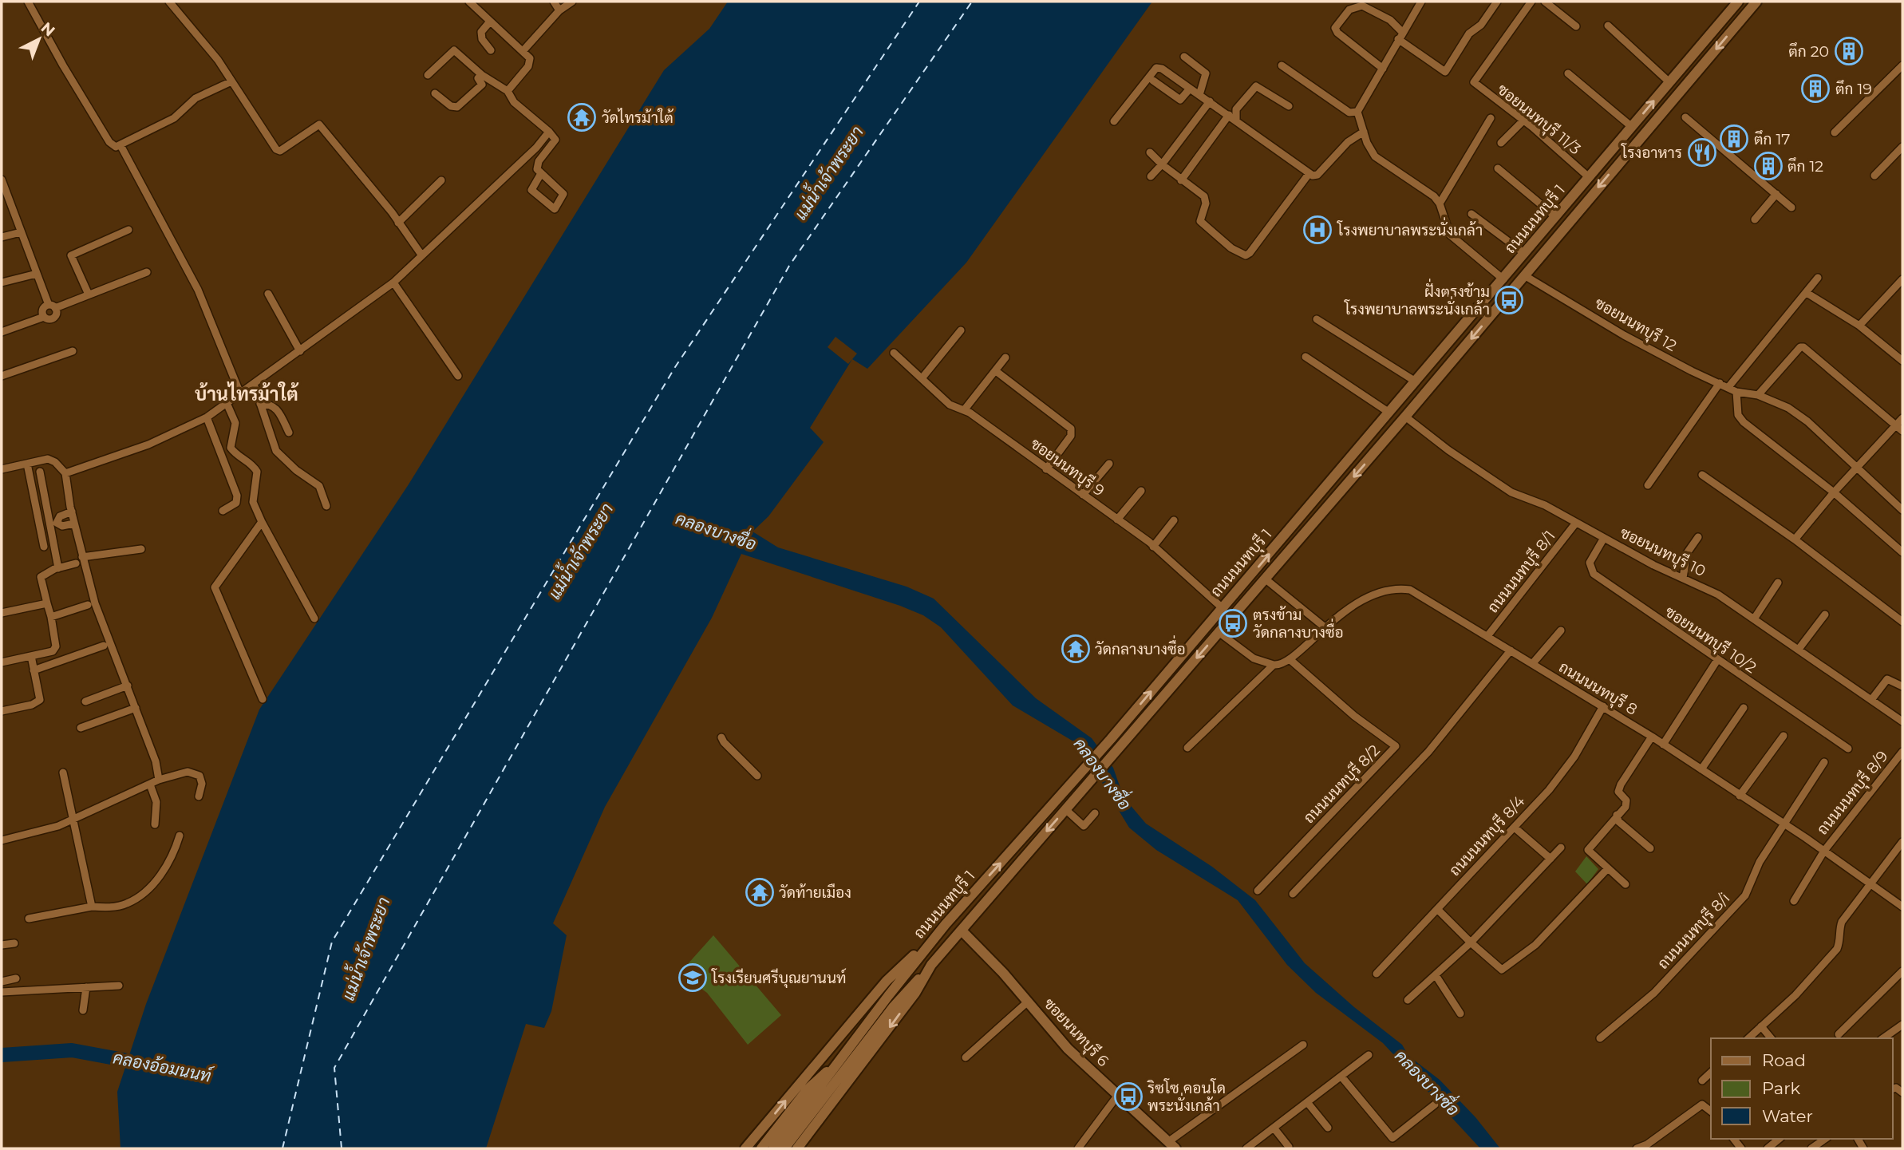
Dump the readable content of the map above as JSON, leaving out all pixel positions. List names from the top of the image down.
{
  "streets": {
    "main road": ["ถนนนนทบุรี 1", "ซอยนนทบุรี 6"],
    "street": [
      "ซอยนนทบุรี 11/3",
      "ซอยนนทบุรี 12",
      "ซอยนนทบุรี 9",
      "ซอยนนทบุรี 10",
      "ถนนนนทบุรี 8/1",
      "ซอยนนทบุรี 10/2",
      "ถนนนนทบุรี 8",
      "ถนนนนทบุรี 8/2",
      "ถนนนนทบุรี 8/9",
      "ถนนนนทบุรี 8/4",
      "ถนนนนทบุรี 8/i"
    ]
  },
  "crossings": [
    ["ซอยนนทบุรี 11/3", "ถนนนนทบุรี 1"],
    ["ถนนนนทบุรี 1", "ซอยนนทบุรี 12"],
    ["ถนนนนทบุรี 1", "ซอยนนทบุรี 9"],
    ["ถนนนนทบุรี 1", "ซอยนนทบุรี 10"],
    ["ถนนนนทบุรี 1", "ซอยนนทบุรี 6"],
    ["ซอยนนทบุรี 10", "ถนนนนทบุรี 8/1"],
    ["ซอยนนทบุรี 10", "ซอยนนทบุรี 10/2"],
    ["ถนนนนทบุรี 8/1", "ถนนนนทบุรี 8"],
    ["ถนนนนทบุรี 8", "ถนนนนทบุรี 8/2"],
    ["ถนนนนทบุรี 8", "ถนนนนทบุรี 8/9"],
    ["ถนนนนทบุรี 8", "ถนนนนทบุรี 8/4"],
    ["ถนนนนทบุรี 8", "ถนนนนทบุรี 8/i"]
  ],
  "districts": ["บ้านไทรม้าใต้"],
  "water": ["แม่น้ำเจ้าพระยา", "คลองบางซื่อ", "คลองอ้อมนนท์"],
  "places": {
    "building": [
      "ตึก 20",
      "ตึก 19",
      "ตึก 17",
      "ตึก 12"
    ],
    "temple": ["วัดไทรม้าใต้", "วัดกลางบางซื่อ", "วัดท้ายเมือง"],
    "restaurant": ["โรงอาหาร"],
    "hospital": ["โรงพยาบาลพระนั่งเกล้า"],
    "bus stop": ["ฝั่งตรงข้าม โรงพยาบาลพระนั่งเกล้า", "ตรงข้าม วัดกลางบางซื่อ", "ริซโซ คอนโด พระนั่งเกล้า"],
    "school or university": ["โรงเรียนศรีบุณยานนท์"]
  },
  "legend": ["Road", "Park", "Water"],
  "north": "top right"
}
